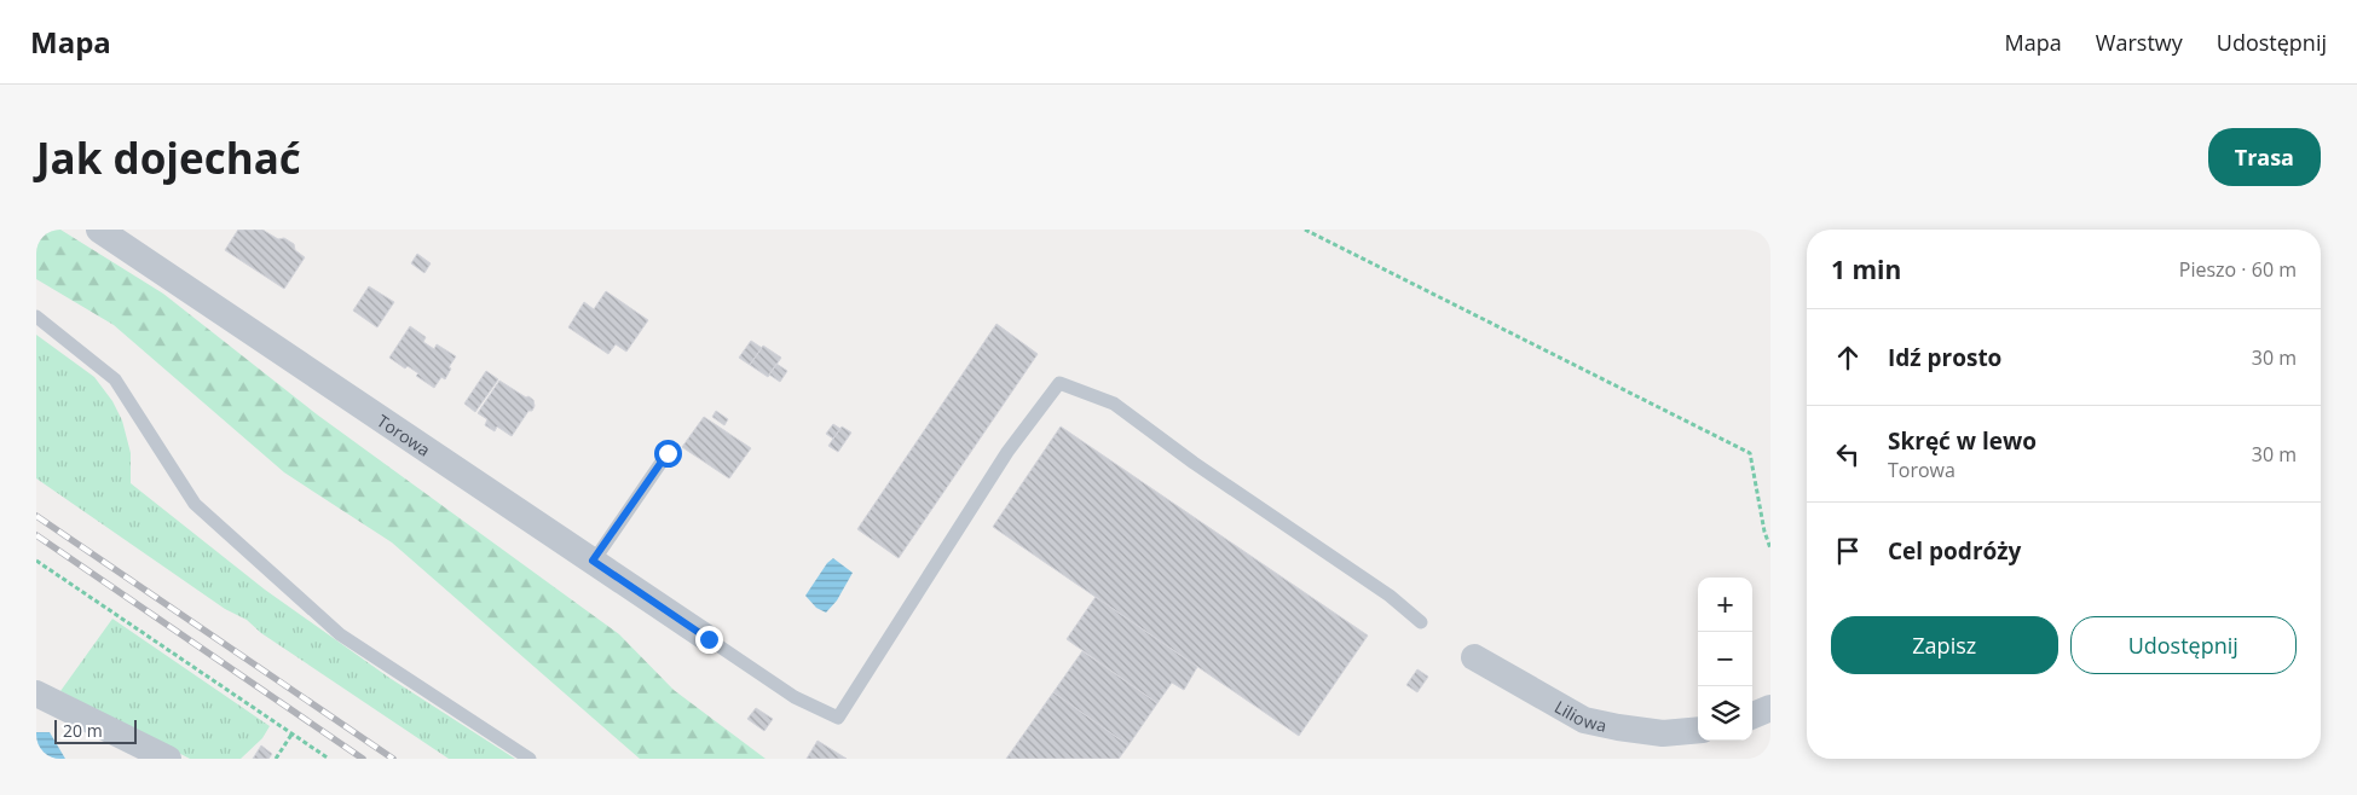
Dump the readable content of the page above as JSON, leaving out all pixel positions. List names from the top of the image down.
{
  "streets": {
    "street": ["Torowa", "Liliowa"]
  },
  "scale_bar": "20 m",
  "page": {
    "header": "Mapa",
    "nav": ["Mapa", "Warstwy", "Udostępnij"],
    "buttons": [
      "Trasa",
      ["Zapisz", "Udostępnij"]
    ],
    "title": "Jak dojechać",
    "heading": ["1 min", "Pieszo · 60 m"],
    "list": [
      ["Idź prosto", "30 m"],
      ["Skręć w lewo", "Torowa", "30 m"],
      "Cel podróży"
    ],
    "map_buttons": ["+", "−"],
    "scale": "20 m"
  }
}
